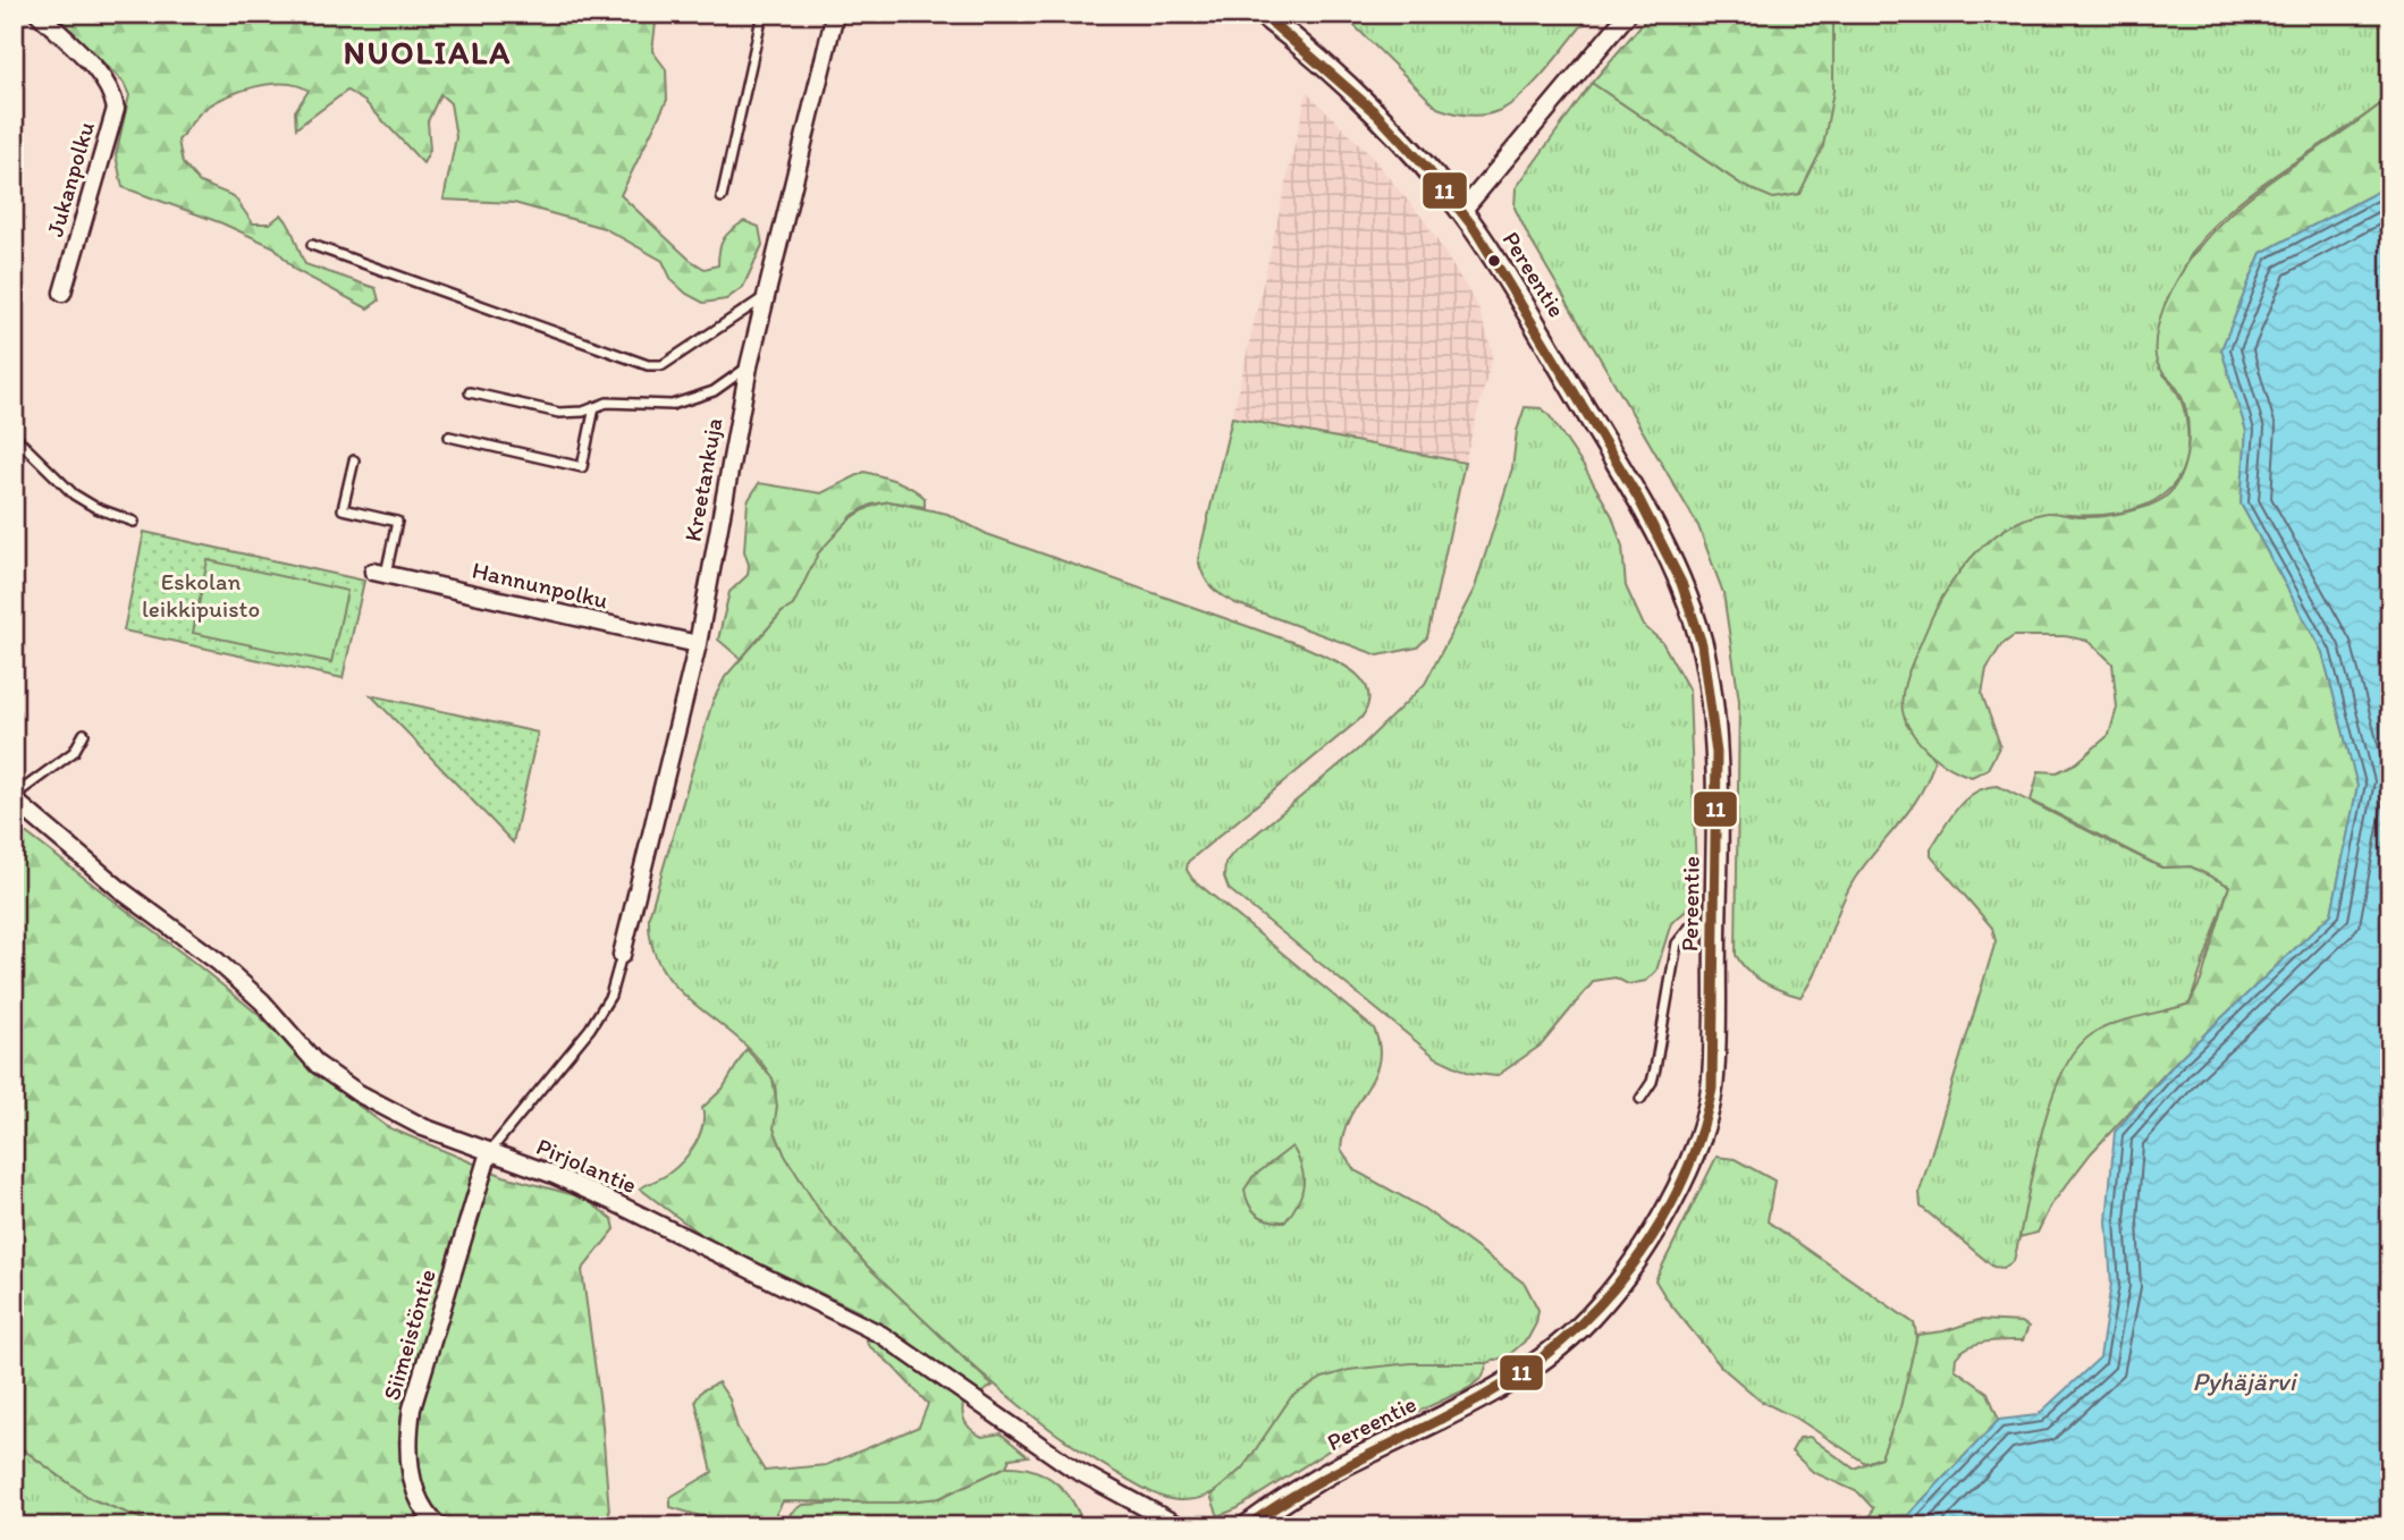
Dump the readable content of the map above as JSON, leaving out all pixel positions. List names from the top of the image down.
{
  "streets": {
    "street": [
      "Jukanpolku",
      "Pereentie",
      "Kreetankuja",
      "Hannunpolku",
      "Pirjolantie",
      "Siimeistöntie"
    ]
  },
  "crossings": [
    ["Kreetankuja", "Hannunpolku"],
    ["Pirjolantie", "Siimeistöntie"]
  ],
  "districts": ["NUOLIALA"],
  "water": ["Pyhäjärvi"],
  "parks": ["Eskolan leikkipuisto"],
  "lines": ["transit line 11"]
}
